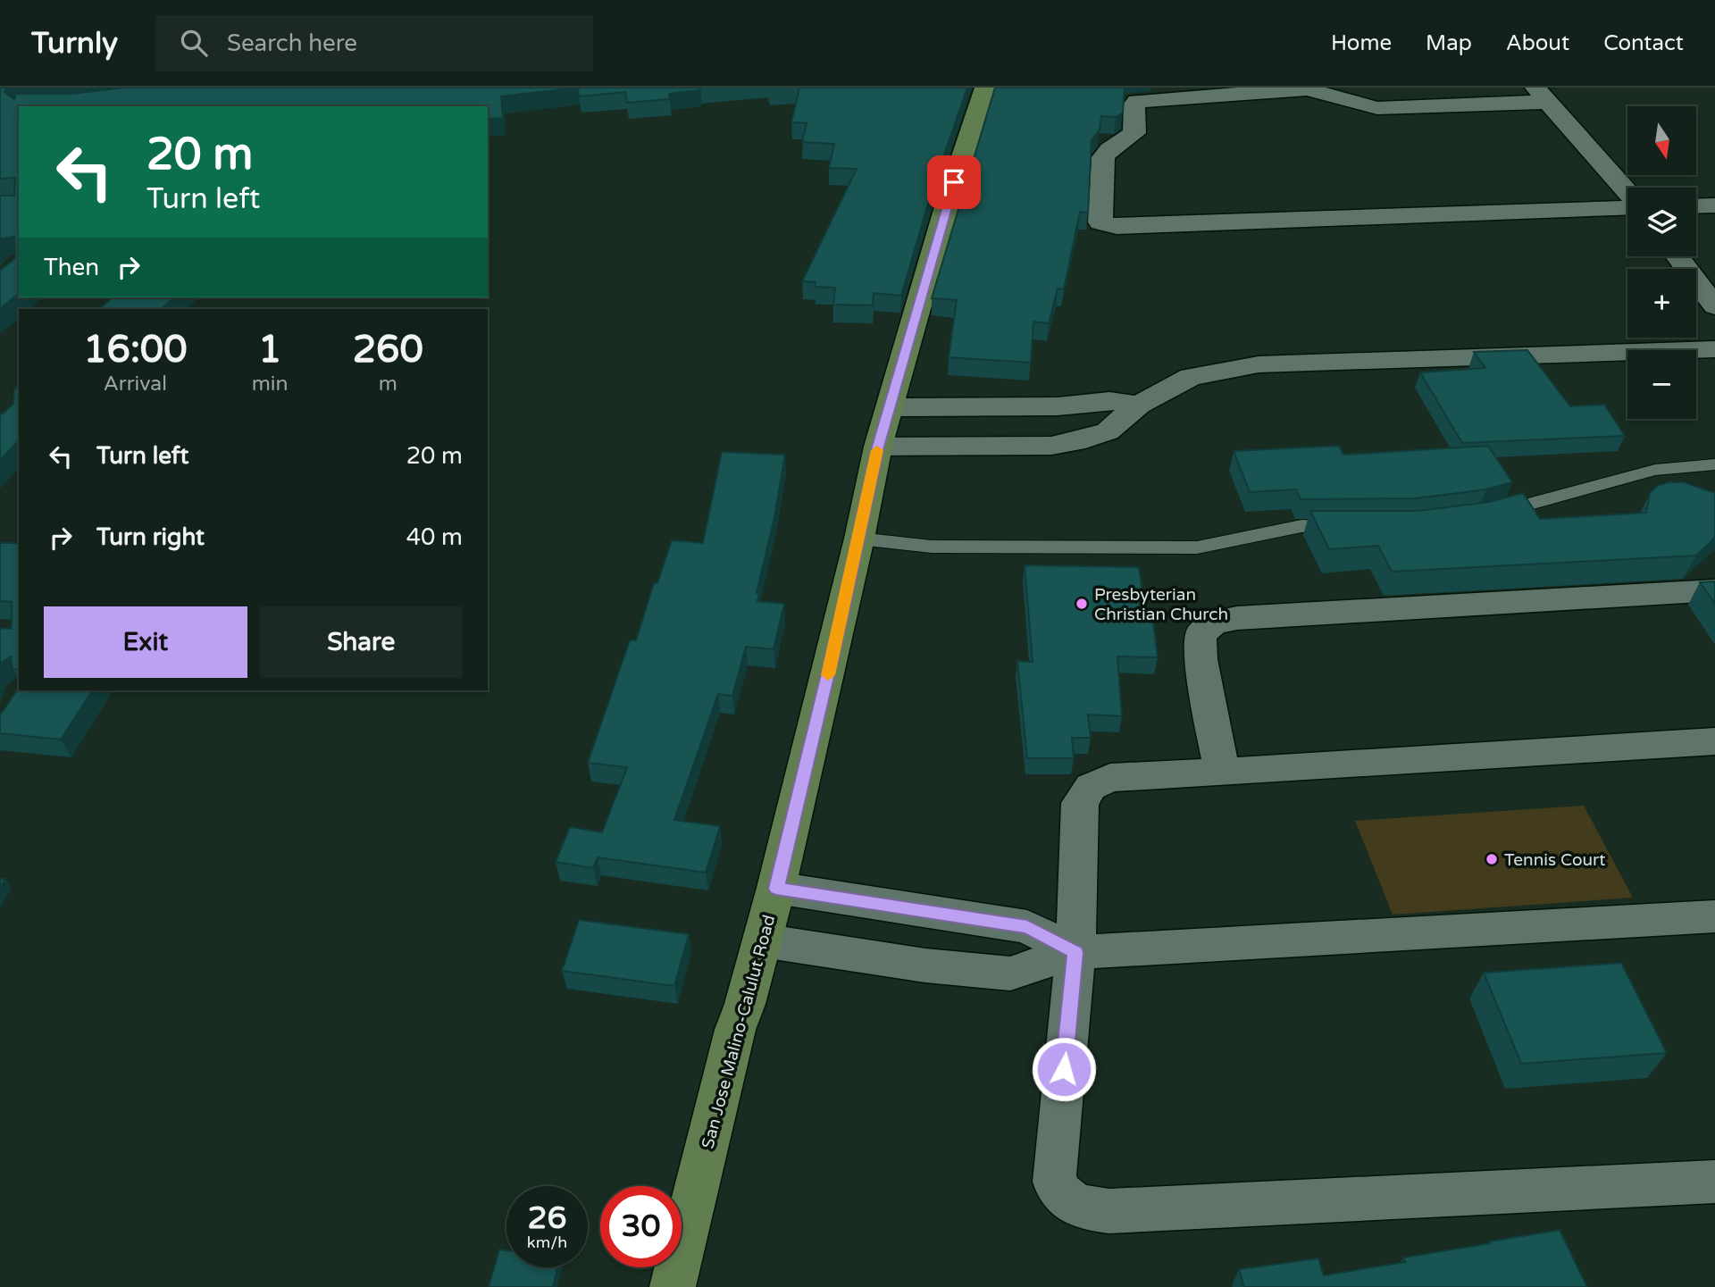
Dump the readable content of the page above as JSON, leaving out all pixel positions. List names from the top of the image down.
{
  "streets": {
    "main road": ["San Jose Malino-Calulut Road"]
  },
  "places": ["Presbyterian Christian Church", "Tennis Court"],
  "north": "bottom",
  "page": {
    "header": "Turnly",
    "search": "Search here",
    "nav": [
      "Home",
      "Map",
      "About",
      "Contact"
    ],
    "map_buttons": ["+", "−"],
    "turn": ["20 m", "Turn left"],
    "then": "Then",
    "eta": [
      "16:00",
      "Arrival",
      "1",
      "min",
      "260",
      "m"
    ],
    "list": [
      {
        "name": "Turn left",
        "value": "20 m"
      },
      {
        "name": "Turn right",
        "value": "40 m"
      }
    ],
    "buttons": ["Exit", "Share"],
    "speed": "26 km/h",
    "limit": "30"
  }
}
